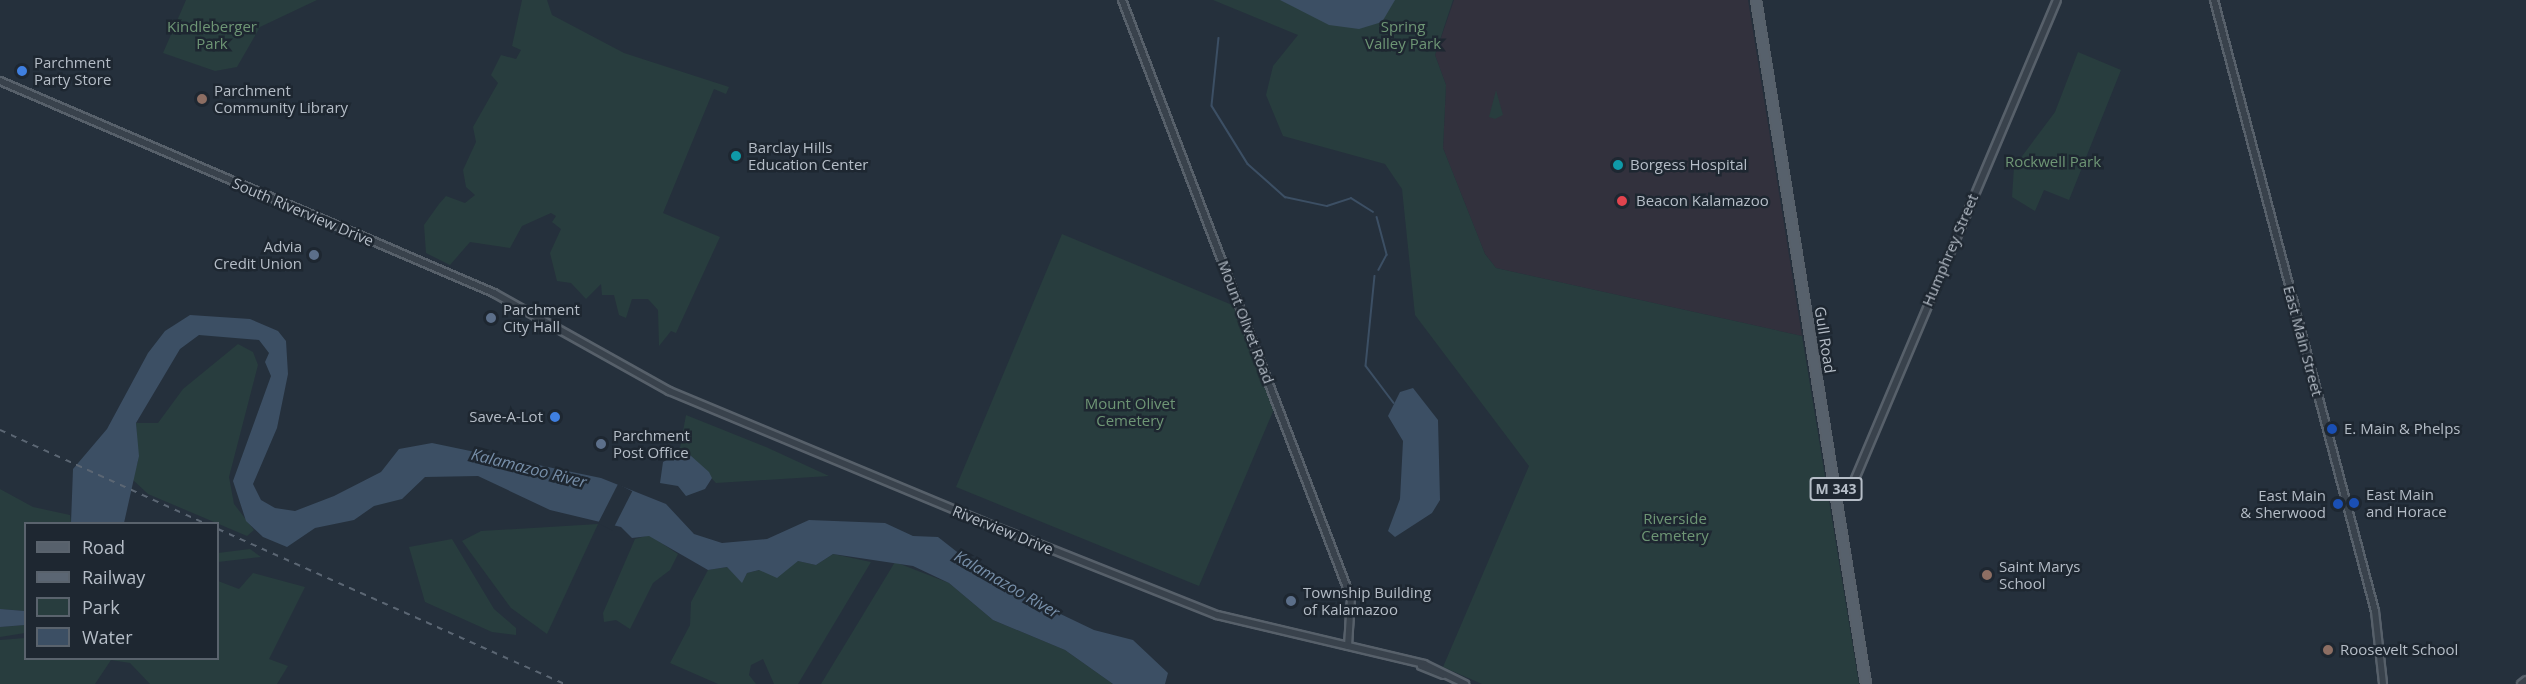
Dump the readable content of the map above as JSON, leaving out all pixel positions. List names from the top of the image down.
{
  "streets": {
    "main road": ["Gull Road", "M 343"],
    "street": [
      "South Riverview Drive",
      "Humphrey Street",
      "Mount Olivet Road",
      "East Main Street",
      "Riverview Drive"
    ]
  },
  "crossings": [
    ["South Riverview Drive", "Riverview Drive"],
    ["Humphrey Street", "Gull Road"],
    ["Mount Olivet Road", "Riverview Drive"]
  ],
  "water": ["Kalamazoo River"],
  "parks": [
    "Kindleberger Park",
    "Spring Valley Park",
    "Rockwell Park",
    "Mount Olivet Cemetery",
    "Riverside Cemetery"
  ],
  "places": [
    "Parchment Party Store",
    "Parchment Community Library",
    "Barclay Hills Education Center",
    "Borgess Hospital",
    "Beacon Kalamazoo",
    "Advia Credit Union",
    "Parchment City Hall",
    "Save-A-Lot",
    "E. Main & Phelps",
    "Parchment Post Office",
    "East Main and Horace",
    "East Main & Sherwood",
    "Saint Marys School",
    "Township Building of Kalamazoo",
    "Roosevelt School"
  ],
  "legend": [
    "Road",
    "Railway",
    "Park",
    "Water"
  ]
}
